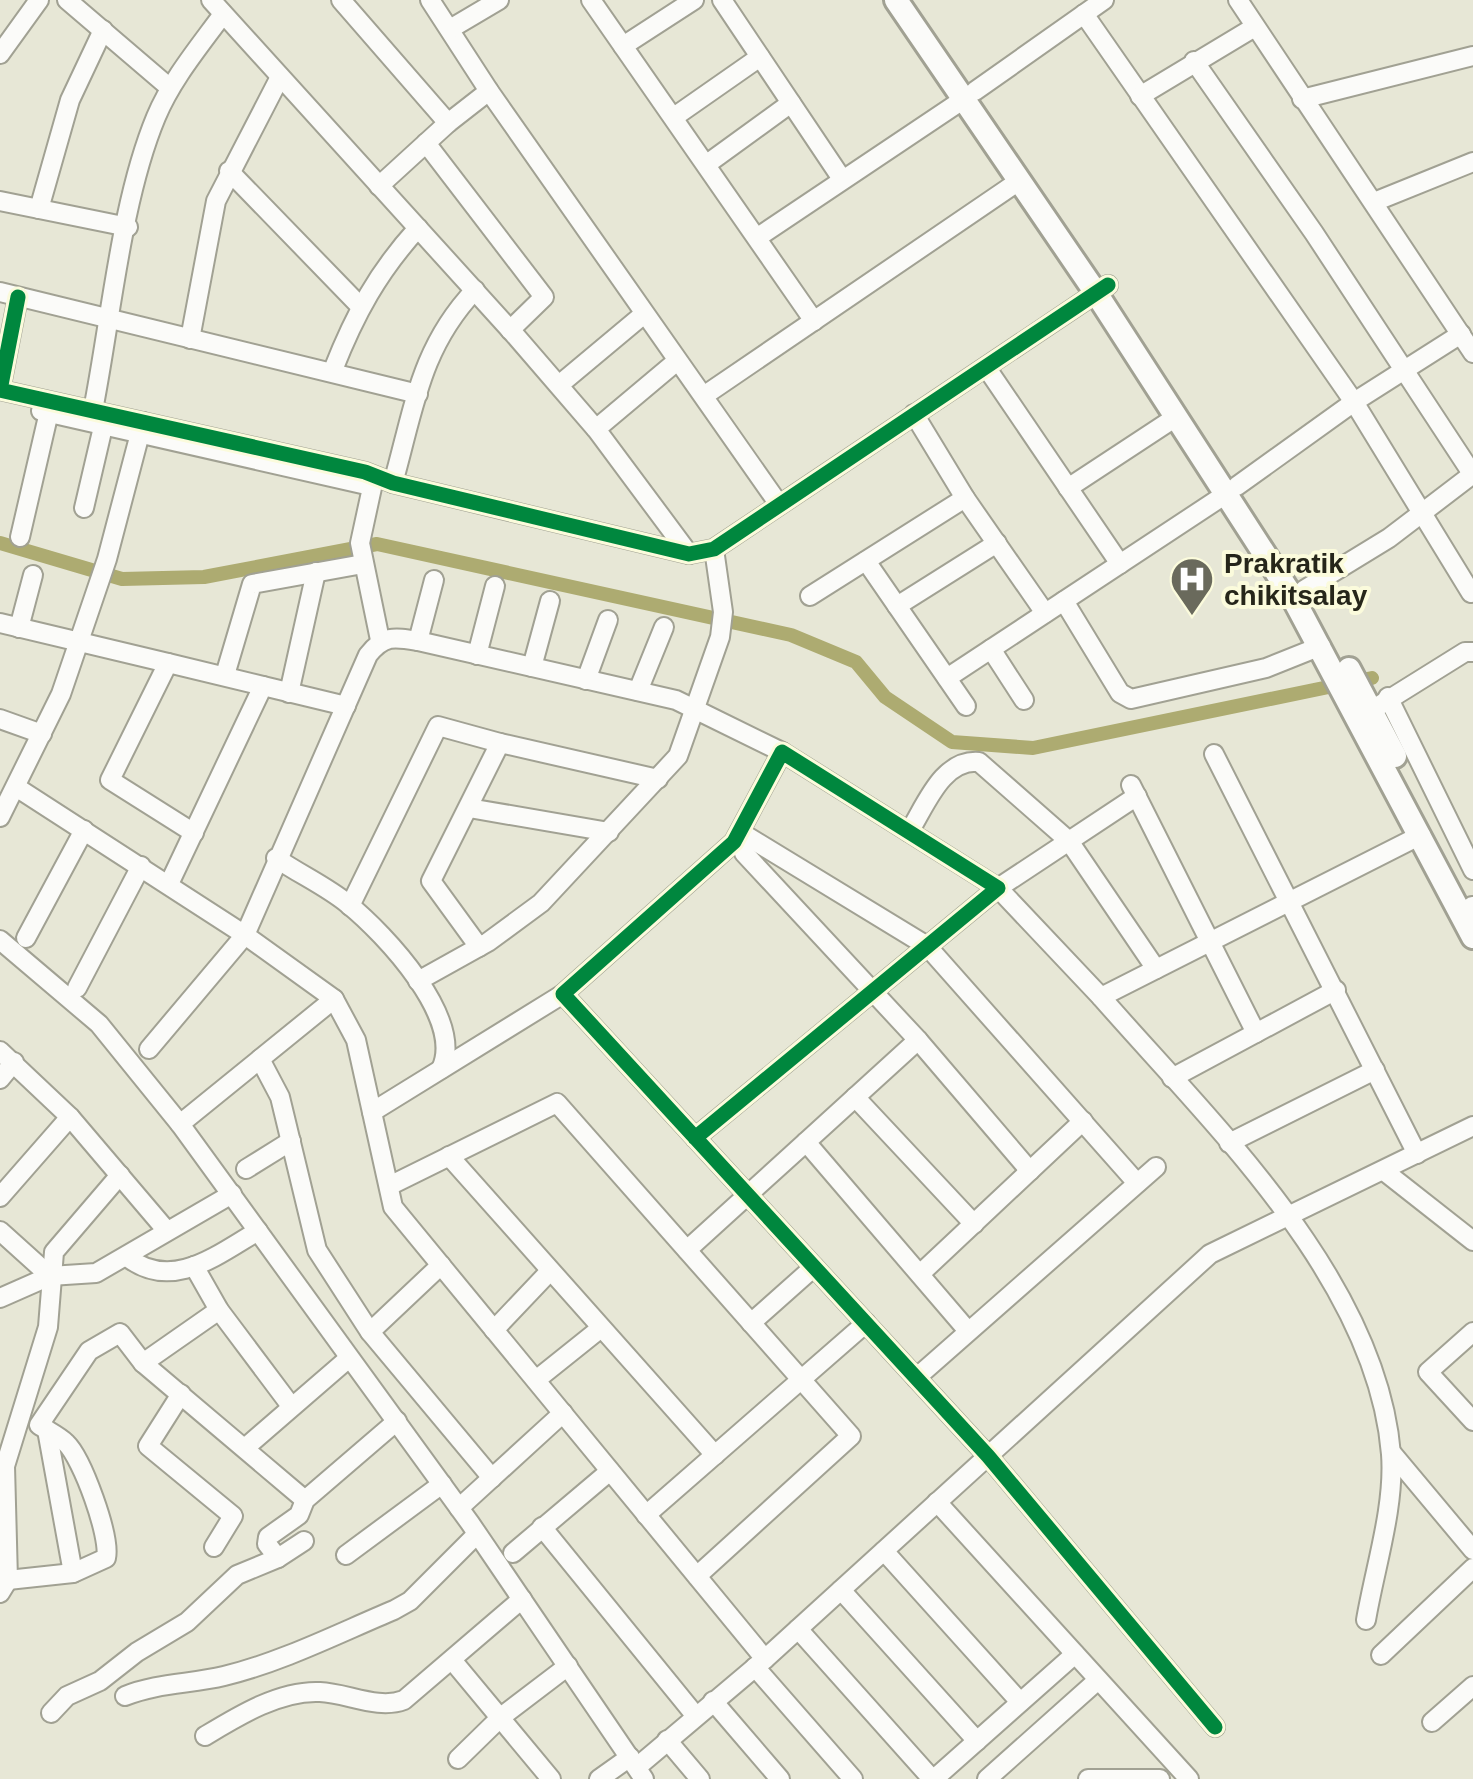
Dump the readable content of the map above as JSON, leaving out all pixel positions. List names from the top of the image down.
{
  "places": {
    "hospital": ["Prakratik chikitsalay"]
  }
}
